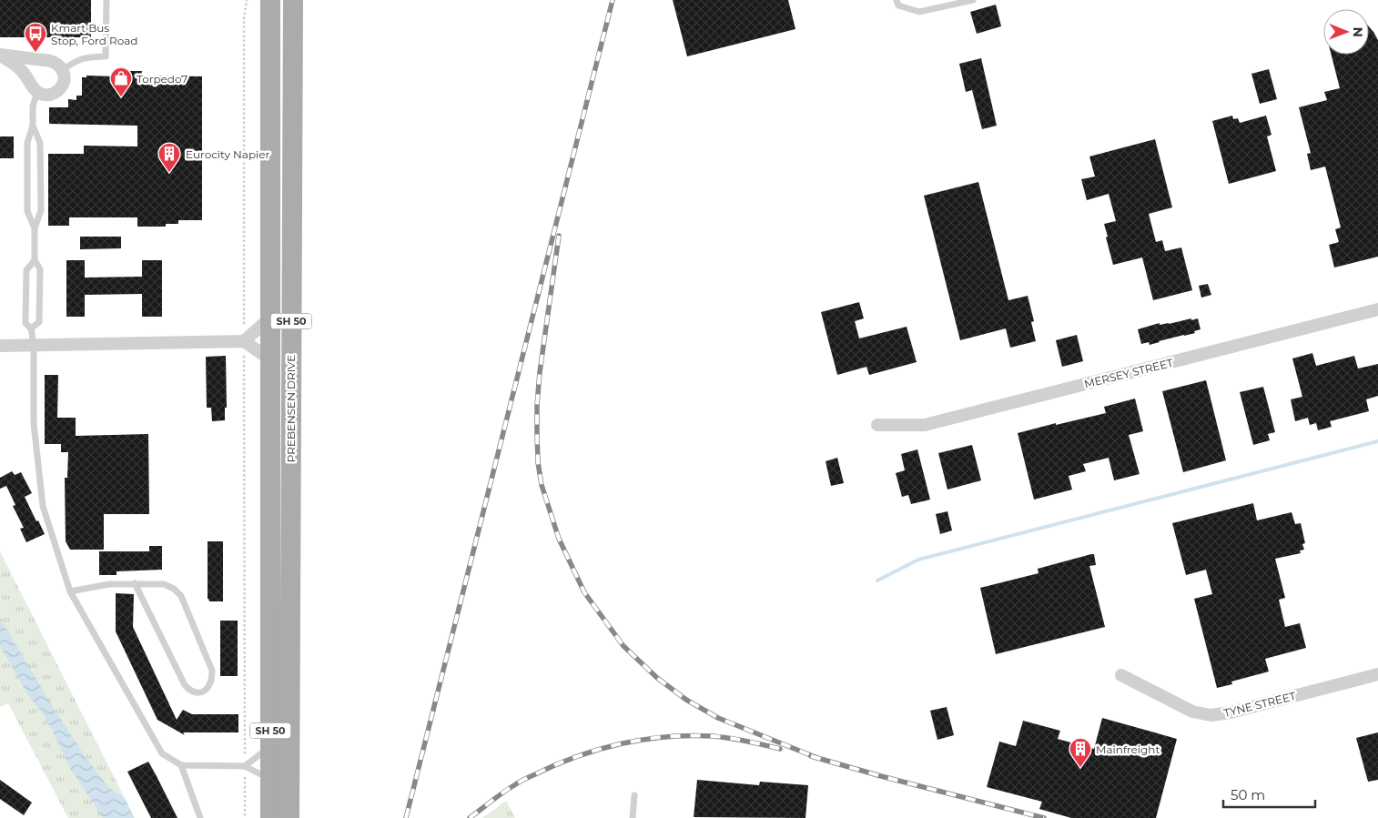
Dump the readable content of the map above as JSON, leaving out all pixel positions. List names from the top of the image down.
{
  "streets": {
    "main road": ["SH 50", "PREBENSEN DRIVE"],
    "street": ["MERSEY STREET", "TYNE STREET"]
  },
  "places": {
    "bus stop": ["Kmart Bus Stop, Ford Road"],
    "shop": ["Torpedo7"],
    "building": ["Eurocity Napier", "Mainfreight"]
  },
  "scale_bar": "50 m",
  "north": "right"
}
